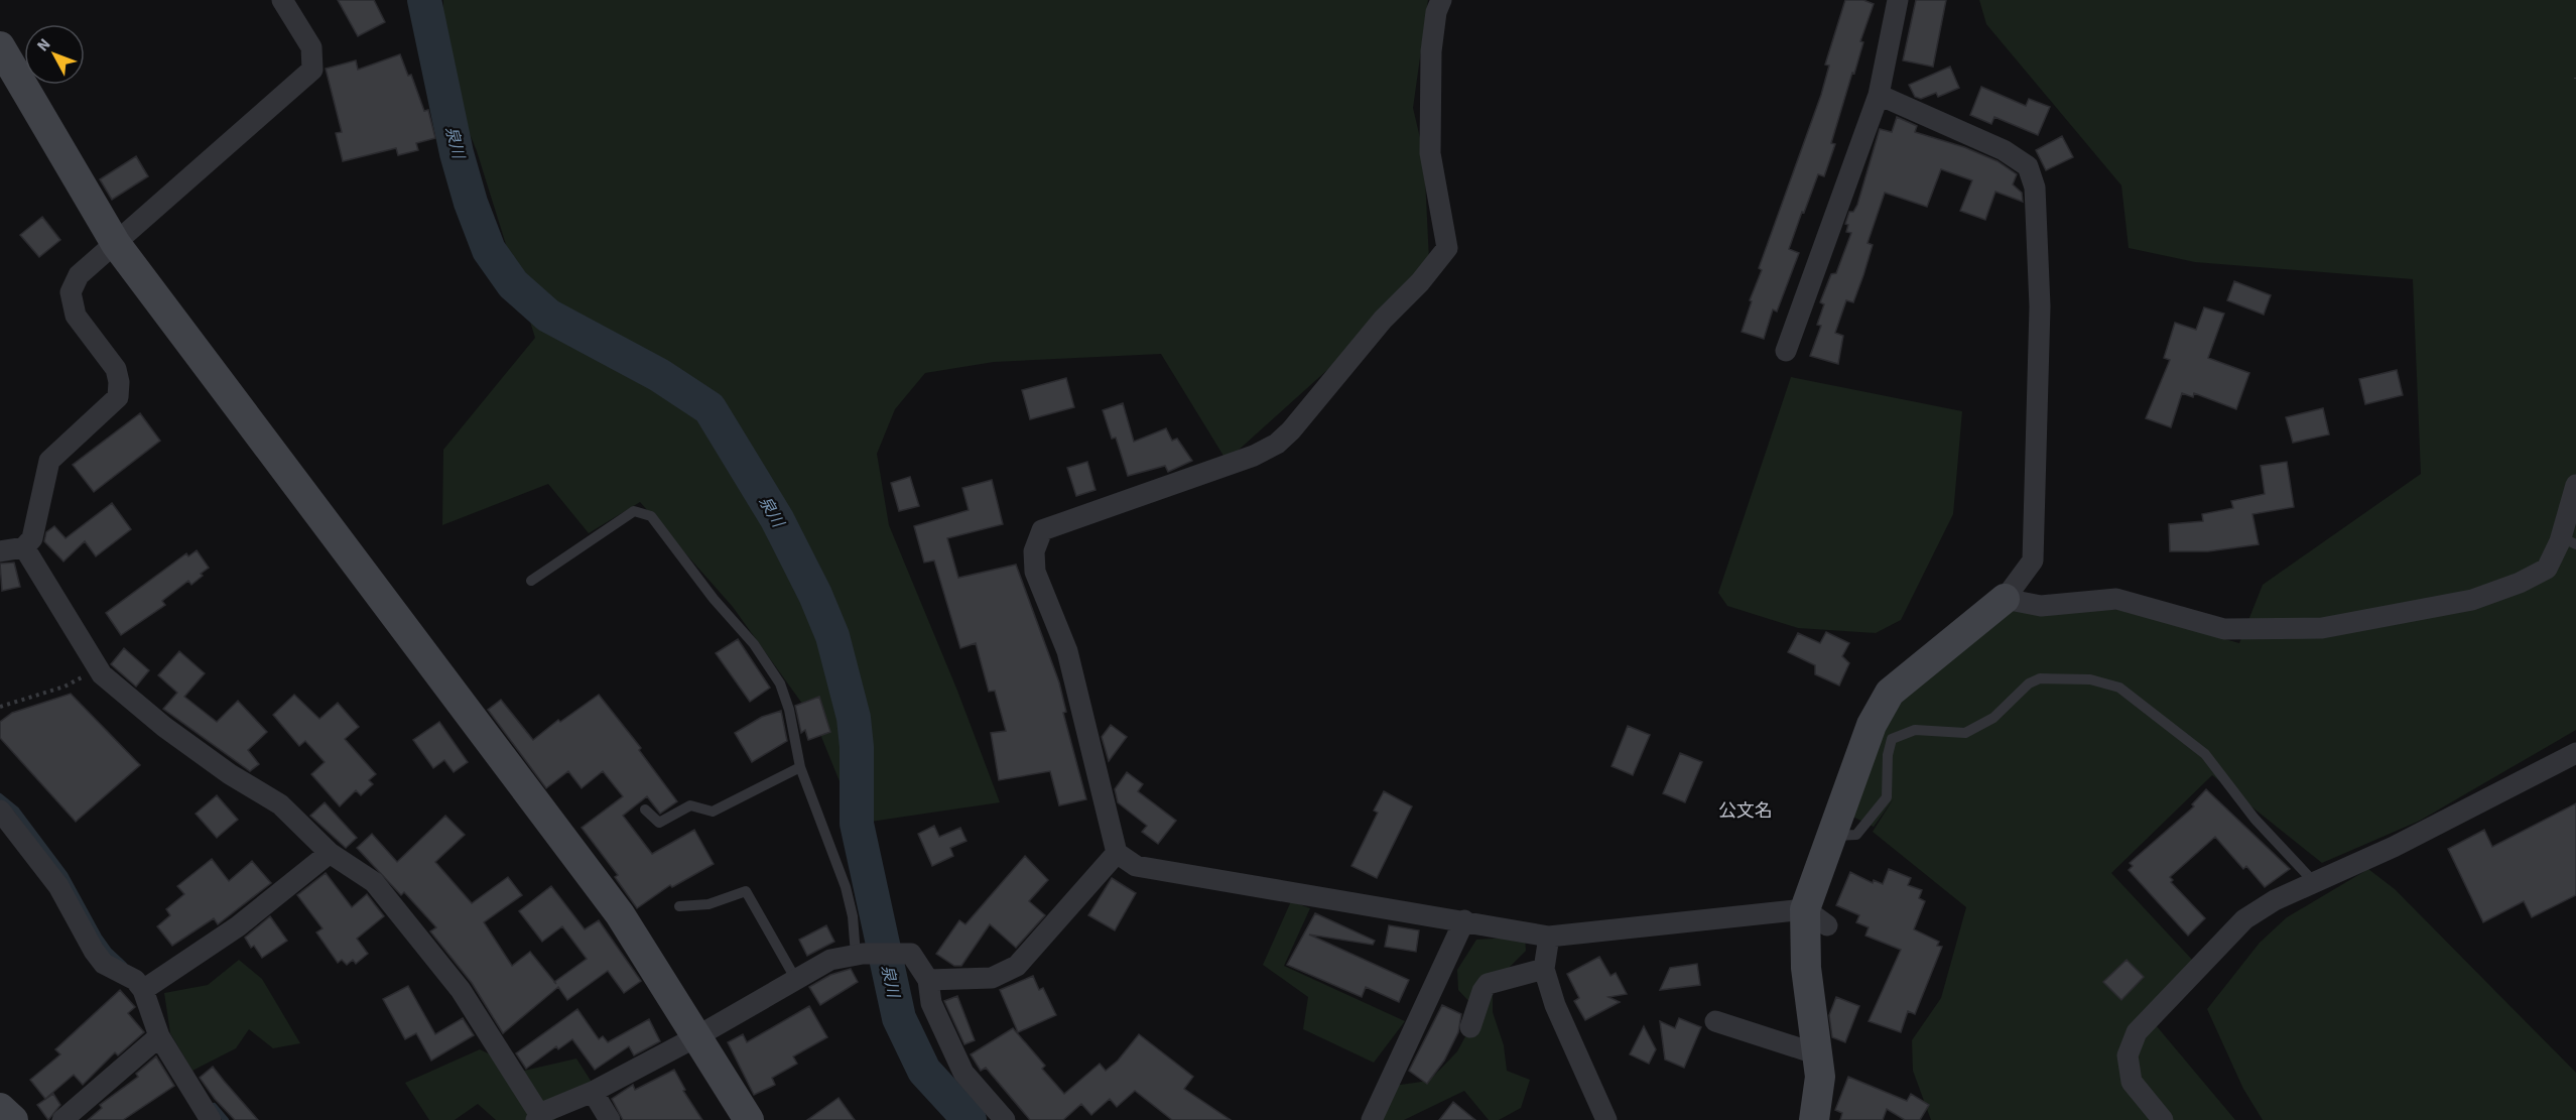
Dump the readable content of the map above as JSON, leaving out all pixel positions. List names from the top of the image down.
{
  "districts": ["公文名"],
  "water": ["泉川"],
  "north": "top left"
}
